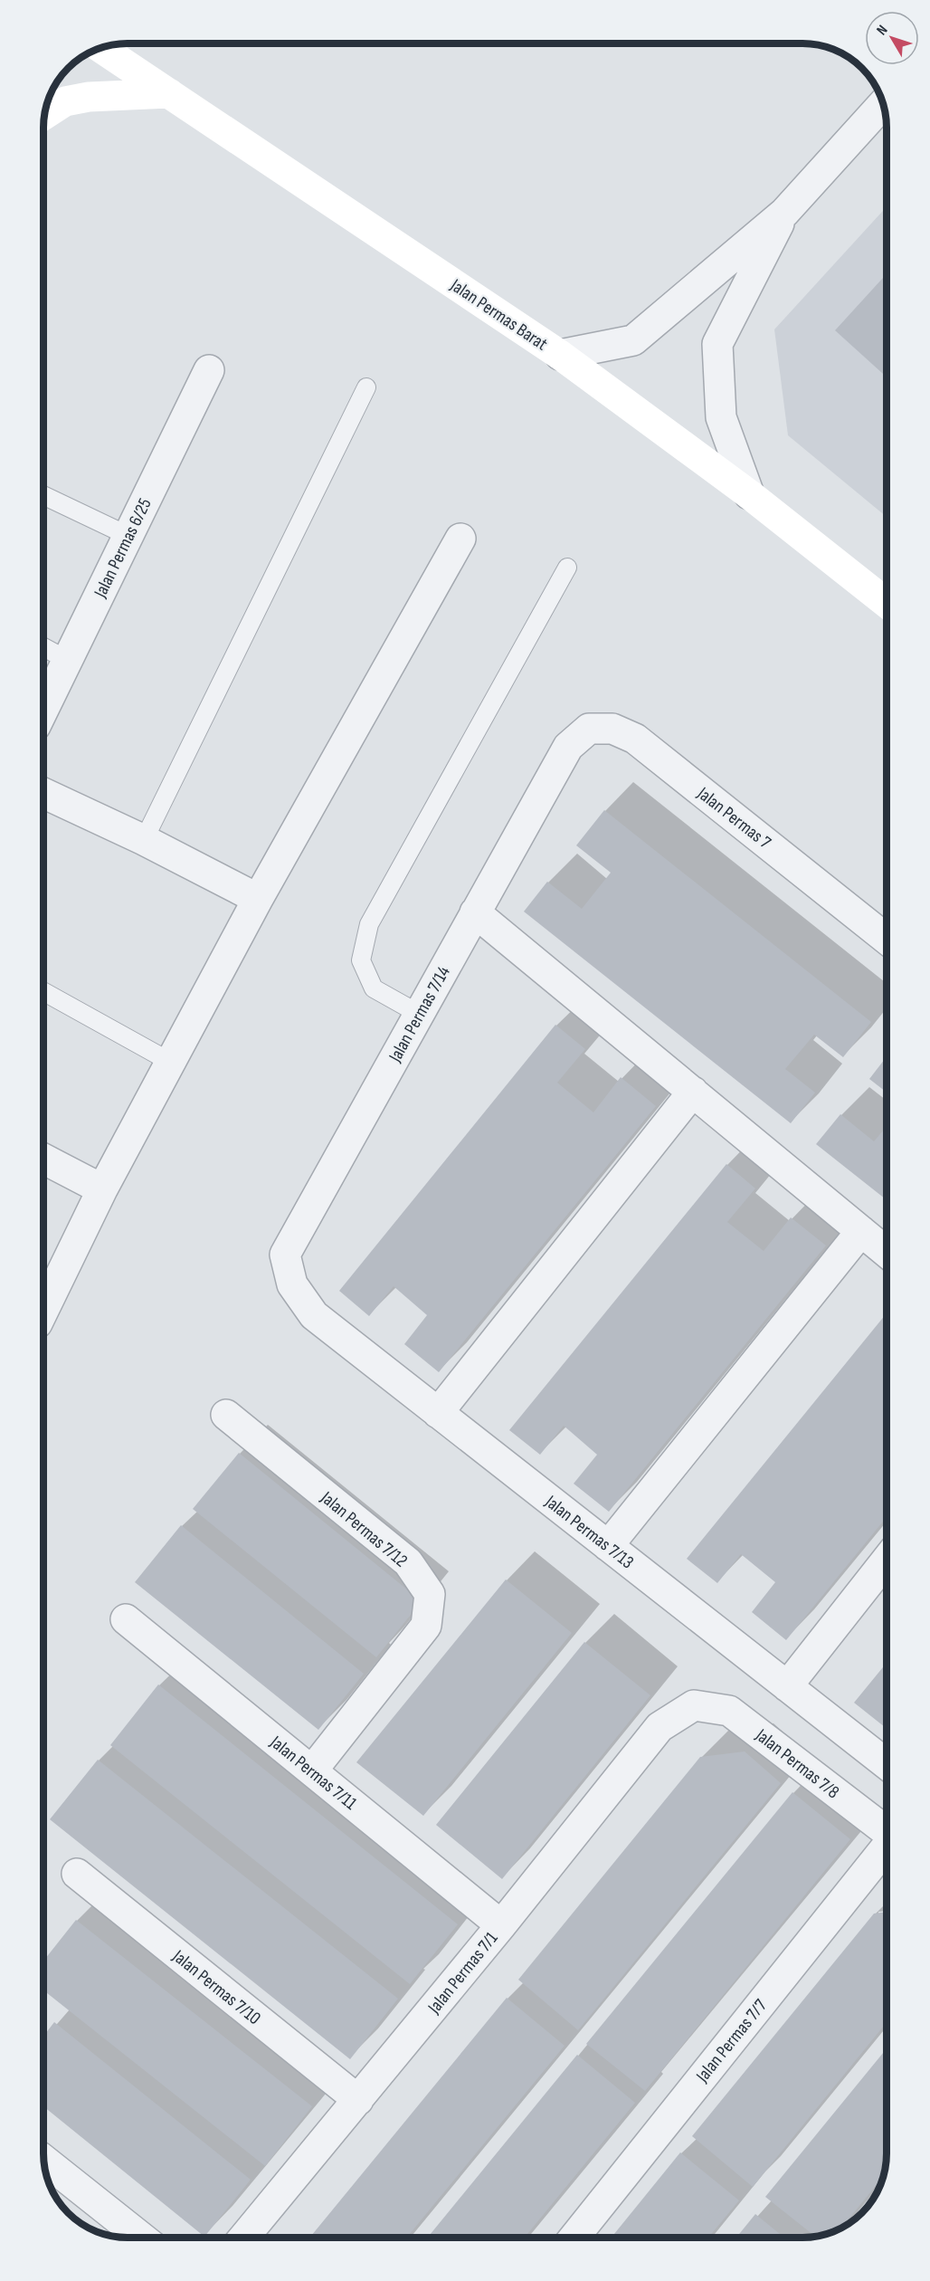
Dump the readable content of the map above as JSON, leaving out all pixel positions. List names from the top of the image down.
{
  "streets": {
    "main road": ["Jalan Permas Barat"],
    "street": [
      "Jalan Permas 6/25",
      "Jalan Permas 7",
      "Jalan Permas 7/14",
      "Jalan Permas 7/12",
      "Jalan Permas 7/13",
      "Jalan Permas 7/8",
      "Jalan Permas 7/11",
      "Jalan Permas 7/1",
      "Jalan Permas 7/10",
      "Jalan Permas 7/7"
    ]
  },
  "crossings": [
    ["Jalan Permas 7", "Jalan Permas 7/14"],
    ["Jalan Permas 7/14", "Jalan Permas 7/13"],
    ["Jalan Permas 7/12", "Jalan Permas 7/11"],
    ["Jalan Permas 7/8", "Jalan Permas 7/1"],
    ["Jalan Permas 7/11", "Jalan Permas 7/1"],
    ["Jalan Permas 7/1", "Jalan Permas 7/10"]
  ],
  "north": "top left"
}
